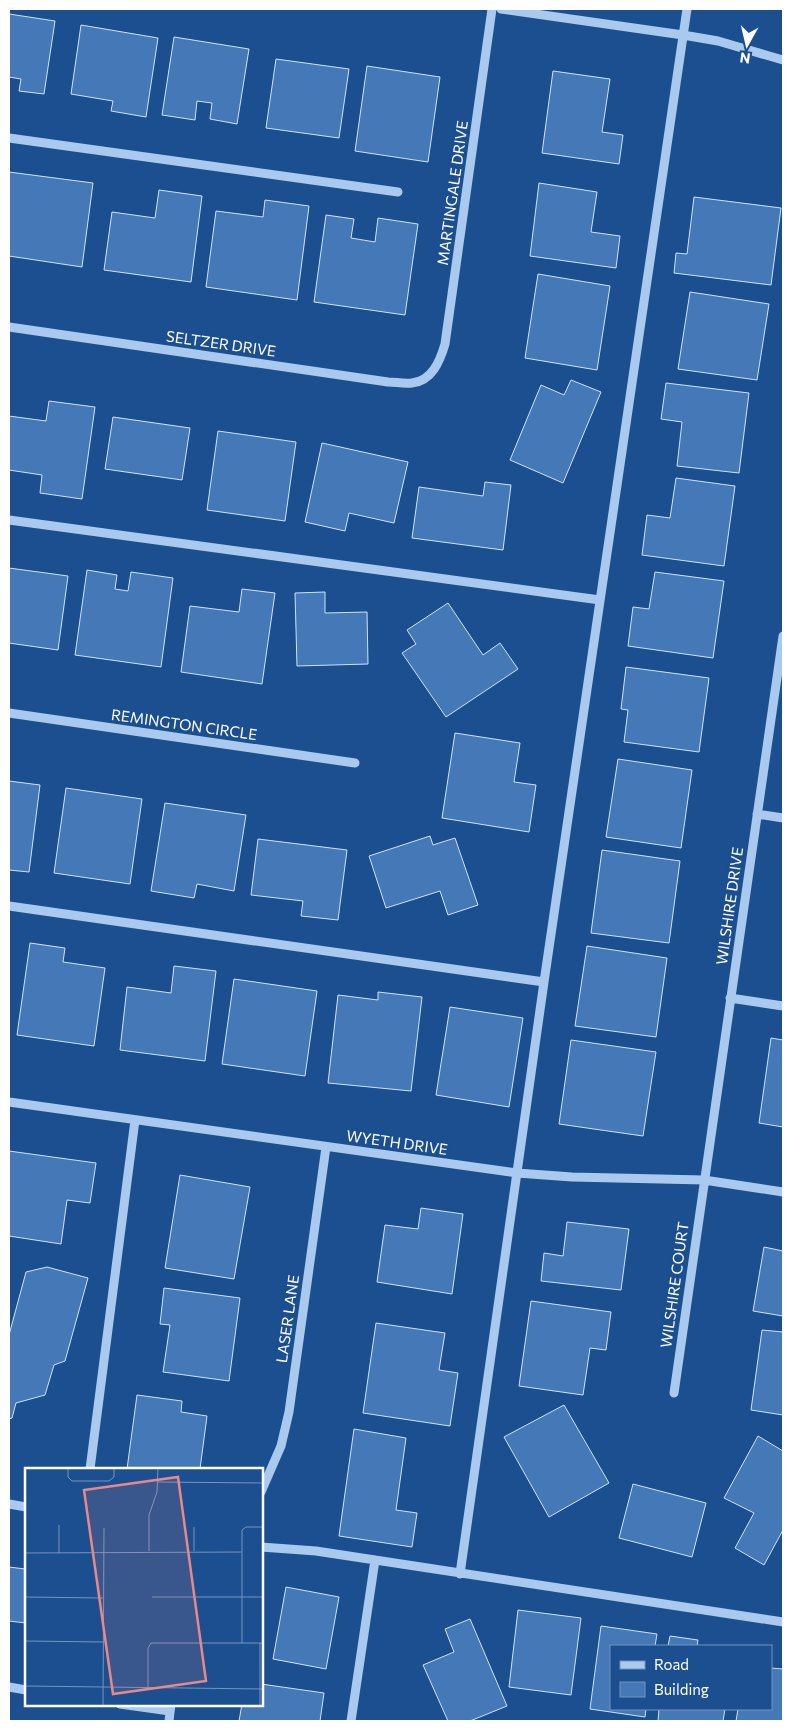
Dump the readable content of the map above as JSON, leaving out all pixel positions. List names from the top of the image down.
{
  "streets": {
    "street": [
      "MARTINGALE DRIVE",
      "SELTZER DRIVE",
      "REMINGTON CIRCLE",
      "WILSHIRE DRIVE",
      "WYETH DRIVE",
      "WILSHIRE COURT",
      "LASER LANE"
    ]
  },
  "crossings": [
    ["MARTINGALE DRIVE", "SELTZER DRIVE"],
    ["WILSHIRE DRIVE", "WYETH DRIVE"],
    ["WILSHIRE DRIVE", "WILSHIRE COURT"],
    ["WYETH DRIVE", "WILSHIRE COURT"],
    ["WYETH DRIVE", "LASER LANE"]
  ],
  "legend": ["Road", "Building"],
  "north": "bottom"
}
